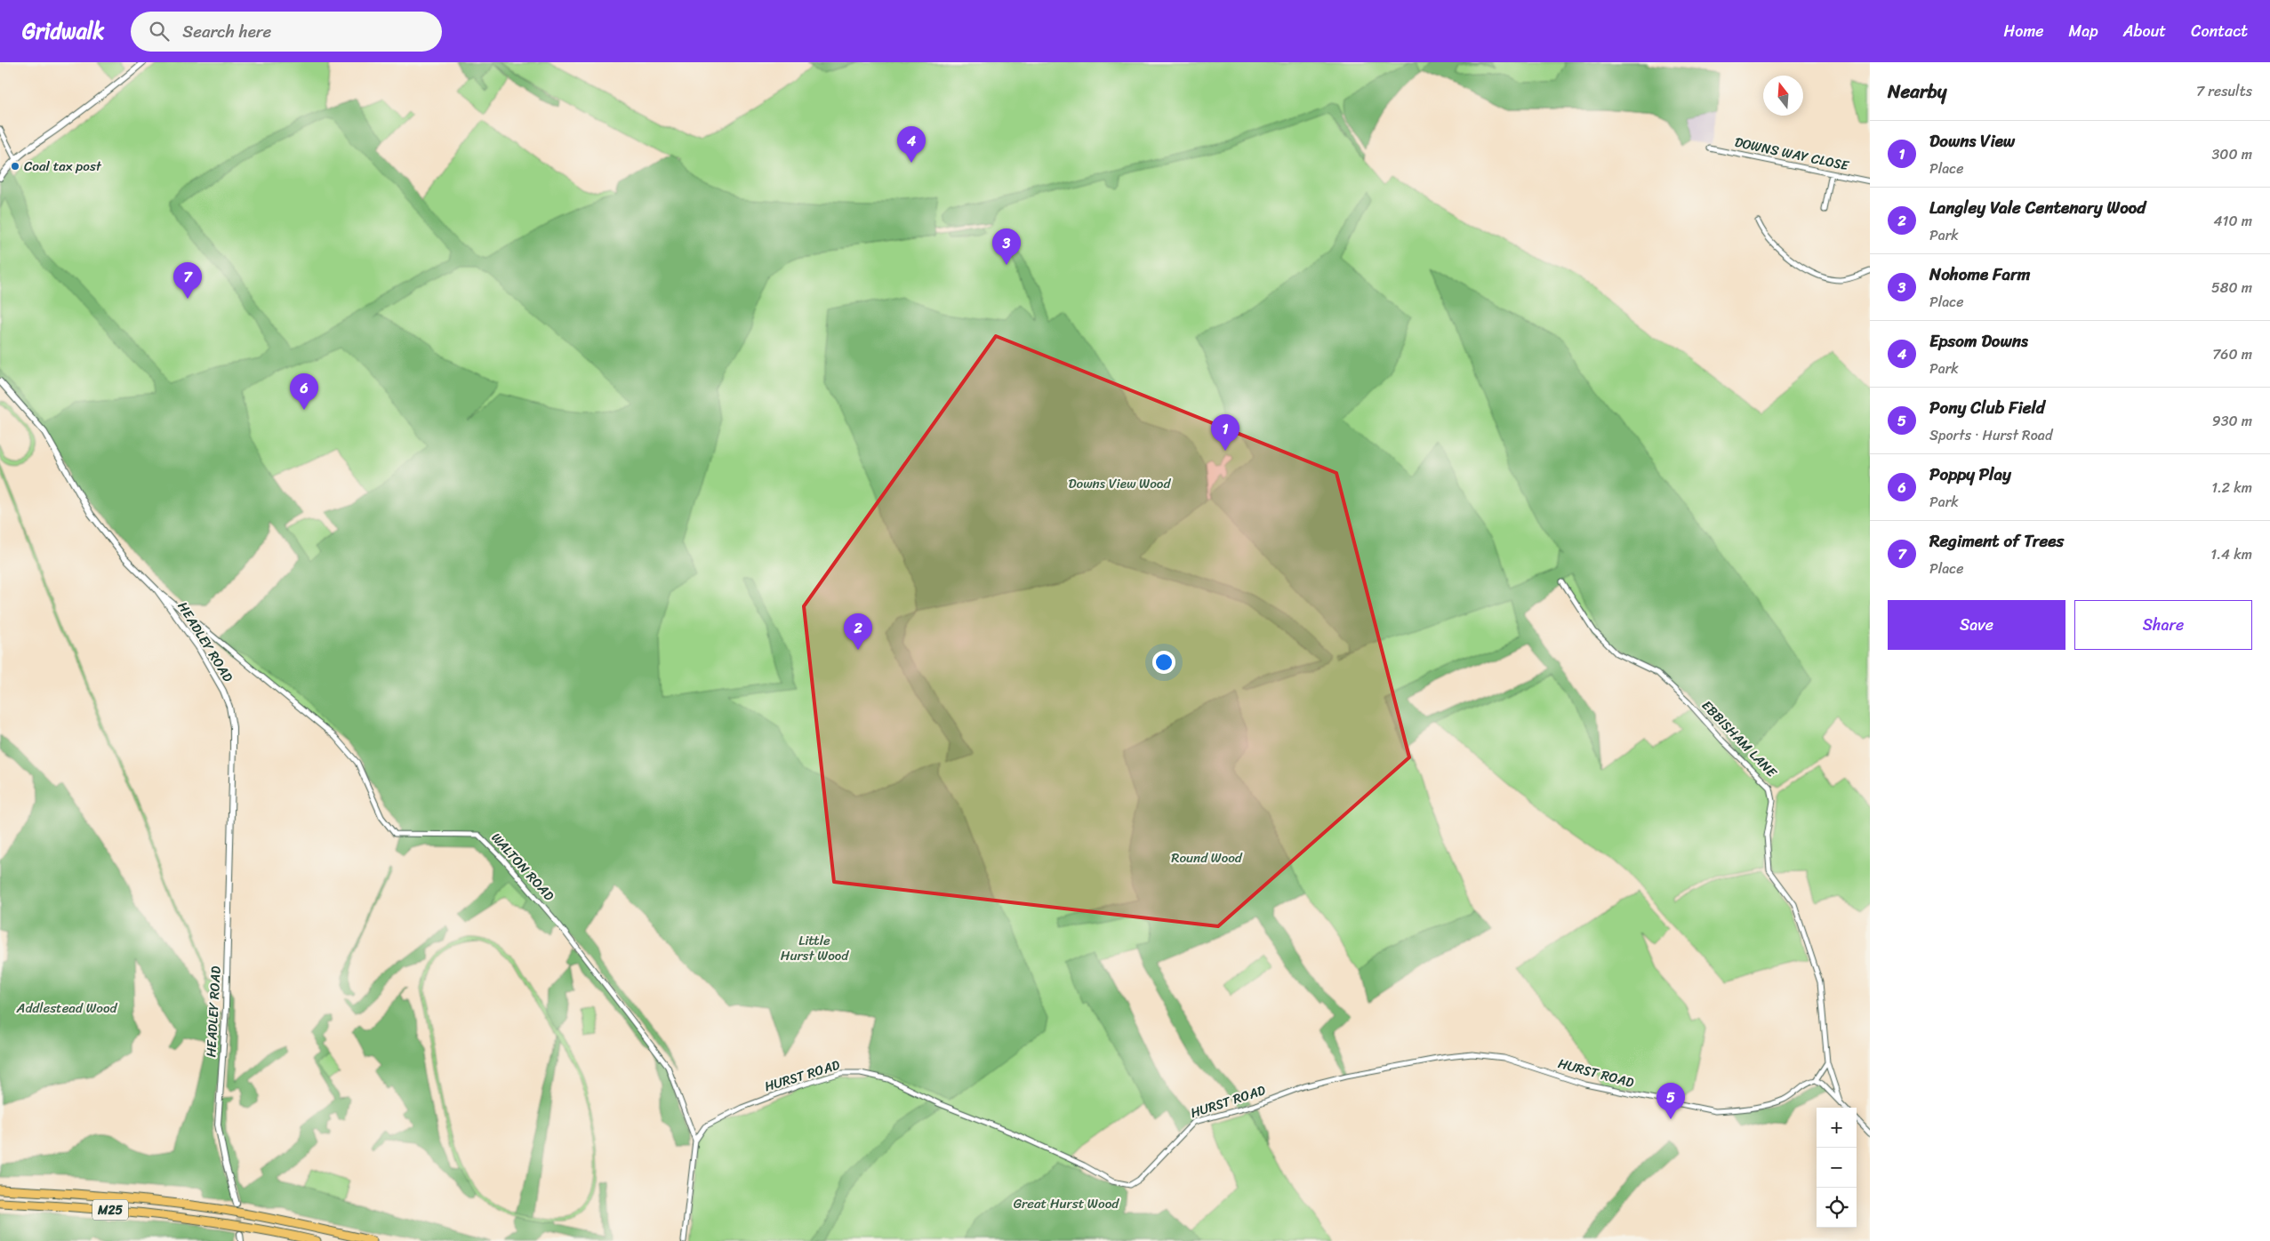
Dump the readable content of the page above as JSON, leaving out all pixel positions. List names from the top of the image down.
{
  "streets": {
    "highway": ["M25"],
    "street": [
      "DOWNS WAY CLOSE",
      "HEADLEY ROAD",
      "EBBISHAM LANE",
      "WALTON ROAD",
      "HURST ROAD"
    ]
  },
  "crossings": [
    ["HEADLEY ROAD", "WALTON ROAD"],
    ["EBBISHAM LANE", "HURST ROAD"],
    ["WALTON ROAD", "HURST ROAD"]
  ],
  "parks": [
    "Downs View Wood",
    "Round Wood",
    "Little Hurst Wood",
    "Addlestead Wood",
    "Great Hurst Wood"
  ],
  "places": ["Coal tax post"],
  "north": "top",
  "page": {
    "header": "Gridwalk",
    "search": "Search here",
    "nav": [
      "Home",
      "Map",
      "About",
      "Contact"
    ],
    "heading": ["Nearby", "7 results"],
    "list": [
      {
        "mark": "1",
        "name": "Downs View",
        "note": "Place",
        "value": "300 m"
      },
      {
        "mark": "2",
        "name": "Langley Vale Centenary Wood",
        "note": "Park",
        "value": "410 m"
      },
      {
        "mark": "3",
        "name": "Nohome Farm",
        "note": "Place",
        "value": "580 m"
      },
      {
        "mark": "4",
        "name": "Epsom Downs",
        "note": "Park",
        "value": "760 m"
      },
      {
        "mark": "5",
        "name": "Pony Club Field",
        "note": "Sports · Hurst Road",
        "value": "930 m"
      },
      {
        "mark": "6",
        "name": "Poppy Play",
        "note": "Park",
        "value": "1.2 km"
      },
      {
        "mark": "7",
        "name": "Regiment of Trees",
        "note": "Place",
        "value": "1.4 km"
      }
    ],
    "pins": [
      "4",
      "3",
      "7",
      "6",
      "1",
      "2",
      "5"
    ],
    "buttons": ["Save", "Share"],
    "map_buttons": ["+", "−"]
  }
}
